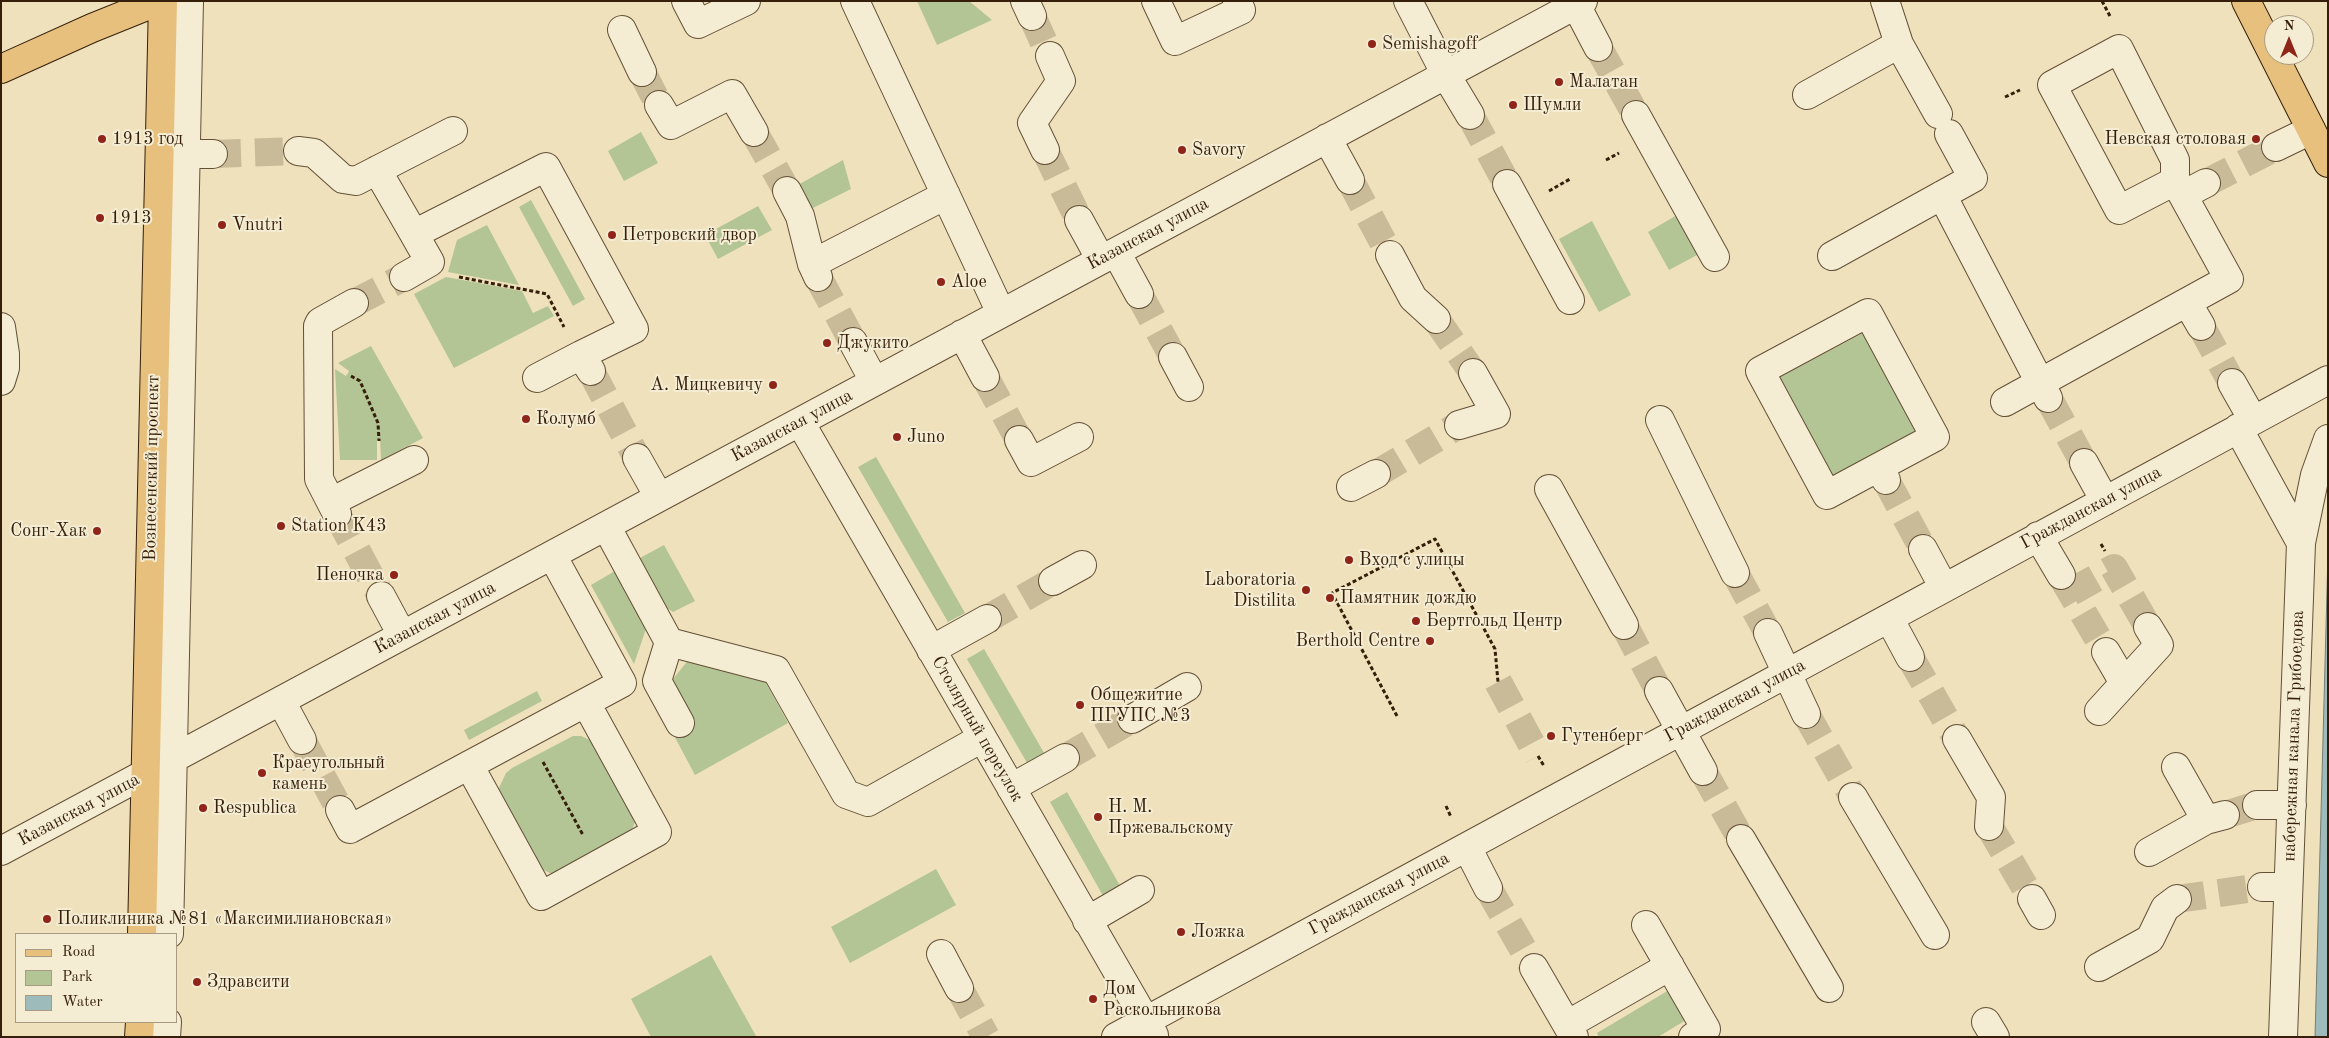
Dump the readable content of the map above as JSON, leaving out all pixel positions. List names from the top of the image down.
{
  "streets": {
    "main road": ["Вознесенский проспект"],
    "street": [
      "Казанская улица",
      "Гражданская улица",
      "Столярный переулок",
      "набережная канала Грибоедова"
    ]
  },
  "crossings": [
    ["Казанская улица", "Вознесенский проспект"],
    ["Казанская улица", "Столярный переулок"],
    ["Гражданская улица", "Столярный переулок"]
  ],
  "places": [
    "Semishagoff",
    "Малатан",
    "Шумли",
    "1913 год",
    "Невская столовая",
    "Savory",
    "1913",
    "Vnutri",
    "Петровский двор",
    "Aloe",
    "Джукито",
    "А. Мицкевичу",
    "Колумб",
    "Juno",
    "Station K43",
    "Сонг-Хак",
    "Вход с улицы",
    "Пеночка",
    "Laboratoria Distilita",
    "Памятник дождю",
    "Бертгольд Центр",
    "Berthold Centre",
    "Общежитие ПГУПС №3",
    "Гутенберг",
    "Краеугольный камень",
    "Respublica",
    "Н. М. Пржевальскому",
    "Поликлиника №81 «Максимилиановская»",
    "Ложка",
    "Здравсити",
    "Дом Раскольникова"
  ],
  "legend": ["Road", "Park", "Water"],
  "north": "top"
}
